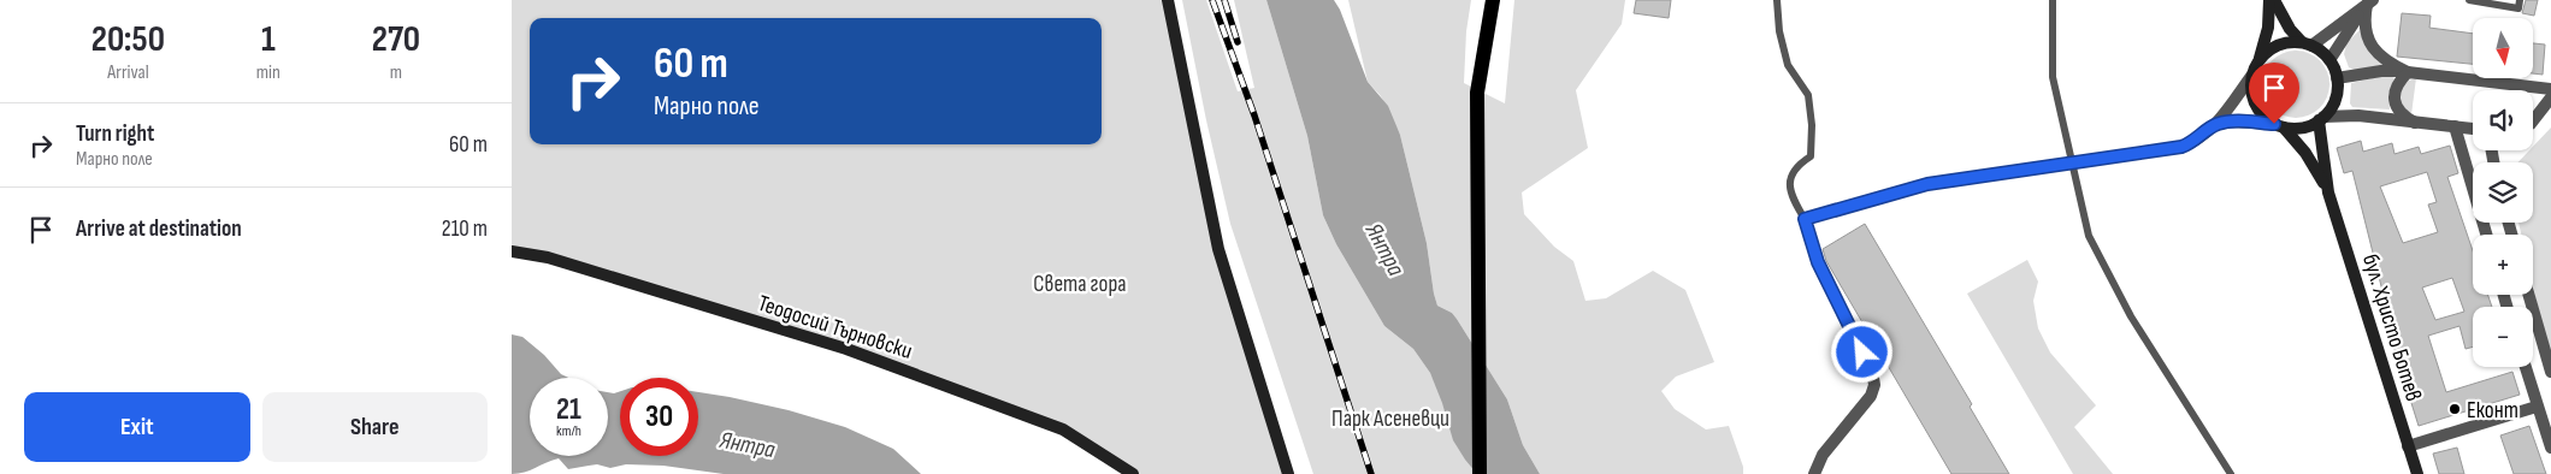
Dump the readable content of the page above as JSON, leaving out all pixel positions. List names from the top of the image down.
{
  "streets": {
    "street": ["Теодосий Търновски", "бул. Христо Ботев"]
  },
  "water": ["Янтра"],
  "parks": ["Света гора", "Парк Асеневци"],
  "places": ["Еконт"],
  "north": "bottom",
  "page": {
    "eta": [
      "20:50",
      "Arrival",
      "1",
      "min",
      "270",
      "m"
    ],
    "map_buttons": ["+", "−"],
    "turn": ["60 m", "Марно поле"],
    "list": [
      {
        "name": "Turn right",
        "note": "Марно поле",
        "value": "60 m"
      },
      {
        "name": "Arrive at destination",
        "value": "210 m"
      }
    ],
    "speed": "21 km/h",
    "limit": "30",
    "buttons": ["Exit", "Share"]
  }
}
